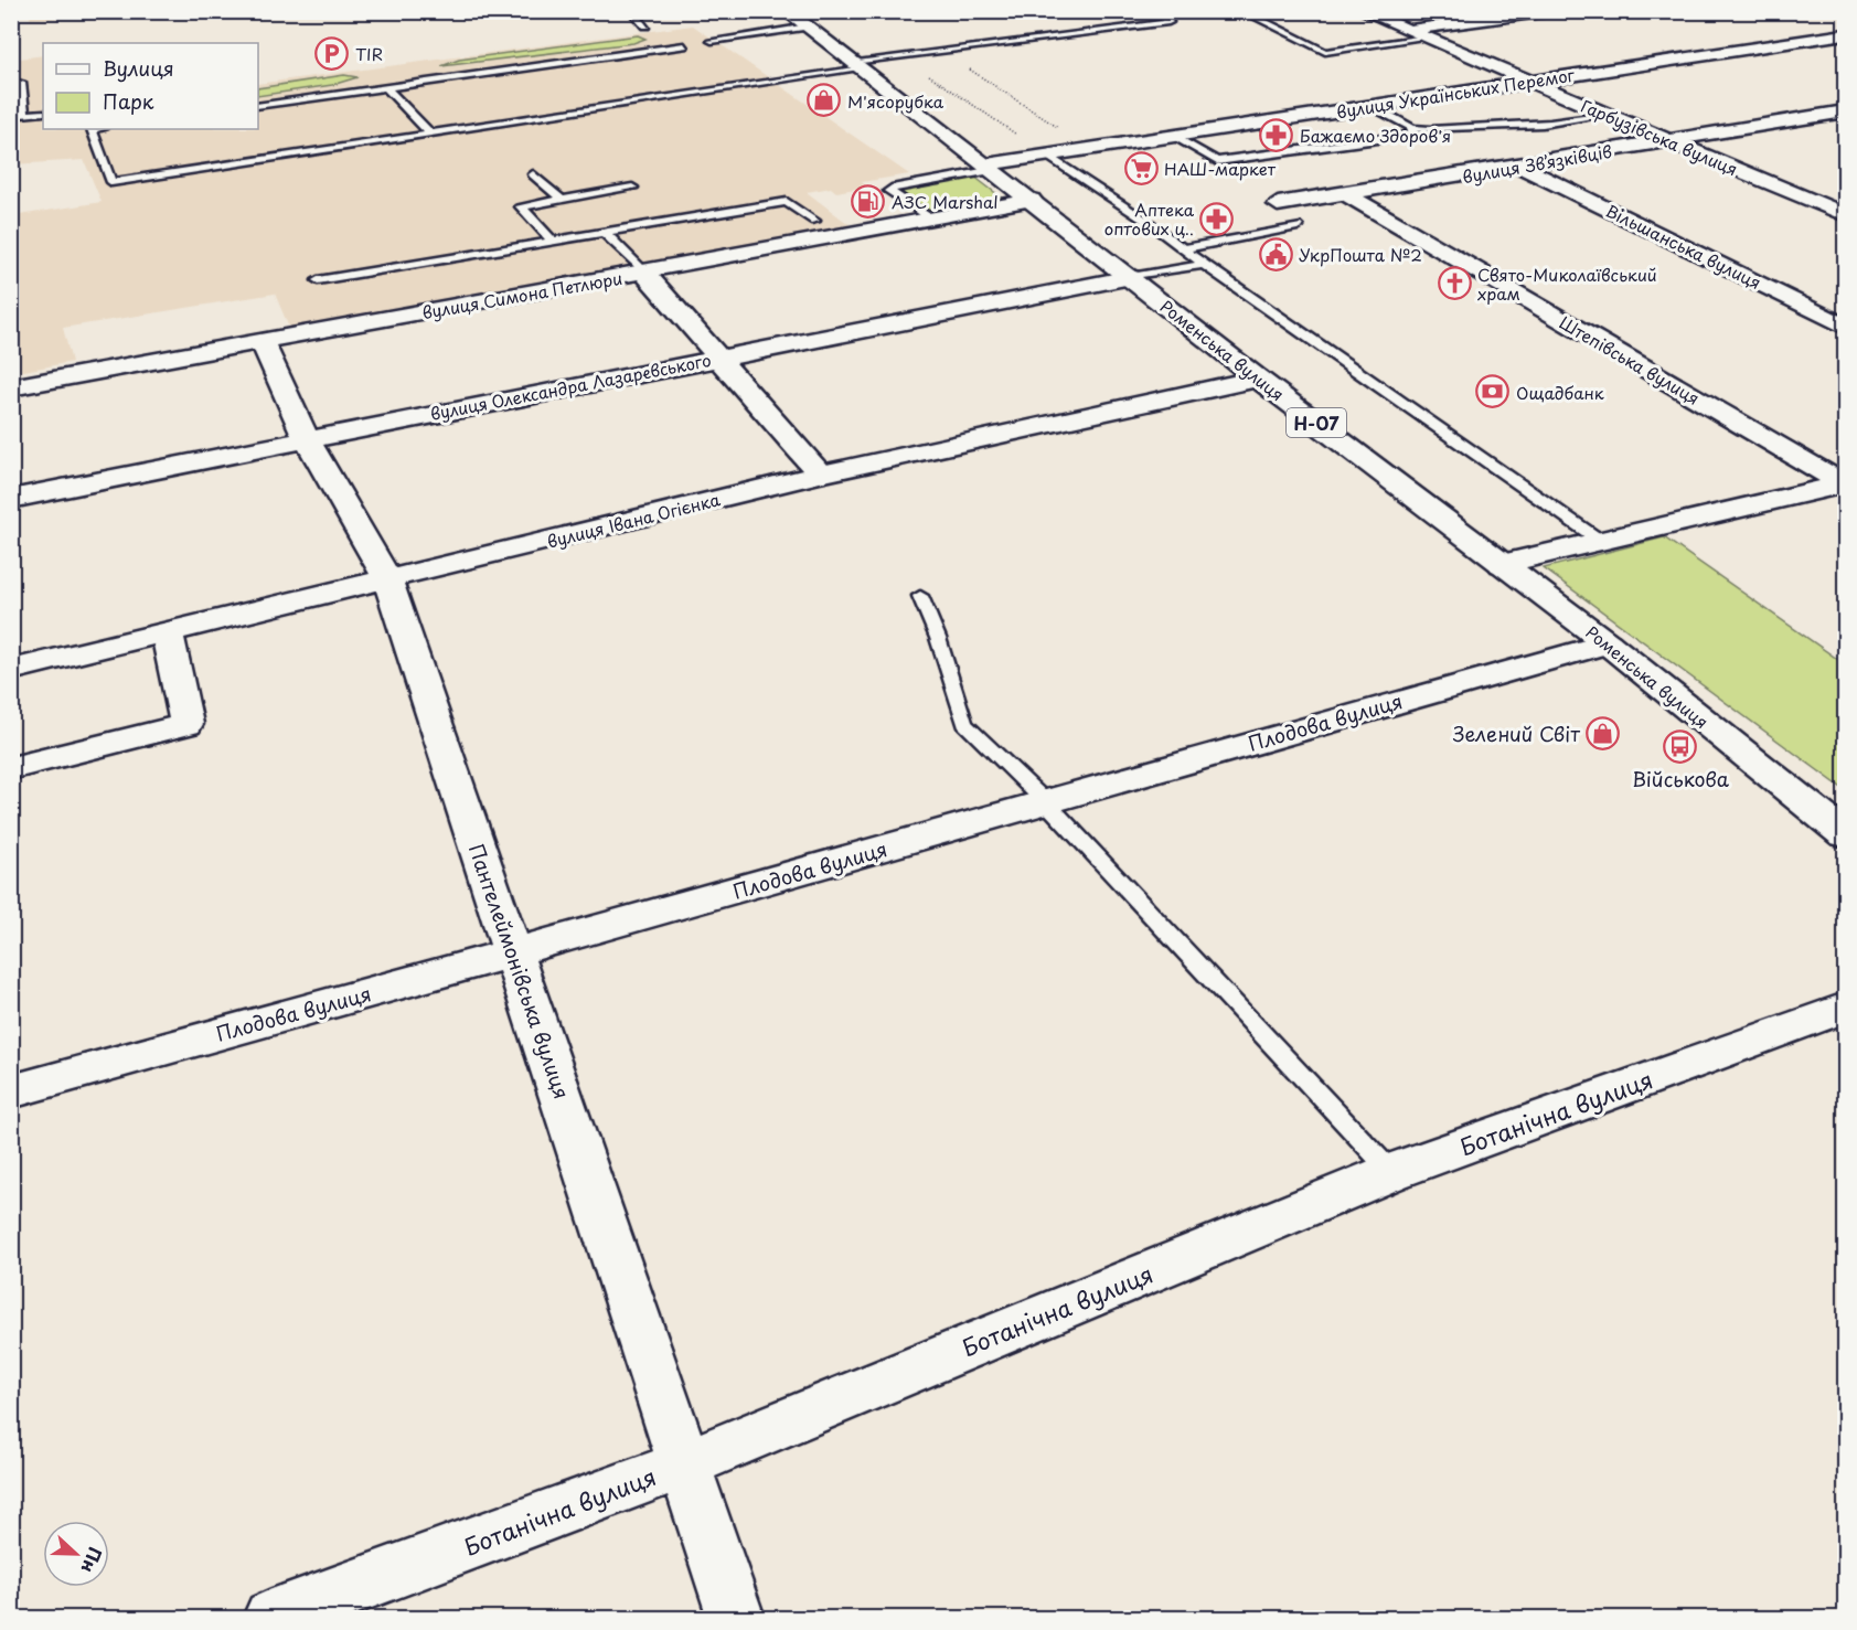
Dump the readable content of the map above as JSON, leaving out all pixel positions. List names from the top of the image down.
{
  "streets": {
    "street": [
      "вулиця Українських Перемог",
      "Гарбузівська вулиця",
      "вулиця Звʼязківців",
      "Вільшанська вулиця",
      "вулиця Симона Петлюри",
      "Роменська вулиця",
      "Штепівська вулиця",
      "вулиця Олександра Лазаревського",
      "Н-07",
      "вулиця Івана Огієнка",
      "Плодова вулиця",
      "Пантелеймонівська вулиця",
      "Ботанічна вулиця"
    ]
  },
  "crossings": [
    ["вулиця Українських Перемог", "Гарбузівська вулиця"],
    ["вулиця Українських Перемог", "Роменська вулиця"],
    ["Гарбузівська вулиця", "вулиця Звʼязківців"],
    ["вулиця Звʼязківців", "Вільшанська вулиця"],
    ["вулиця Звʼязківців", "Штепівська вулиця"],
    ["вулиця Симона Петлюри", "Роменська вулиця"],
    ["вулиця Симона Петлюри", "Пантелеймонівська вулиця"],
    ["Роменська вулиця", "вулиця Олександра Лазаревського"],
    ["Роменська вулиця", "вулиця Івана Огієнка"],
    ["Роменська вулиця", "Плодова вулиця"],
    ["вулиця Олександра Лазаревського", "Пантелеймонівська вулиця"],
    ["вулиця Івана Огієнка", "Пантелеймонівська вулиця"],
    ["Плодова вулиця", "Пантелеймонівська вулиця"],
    ["Пантелеймонівська вулиця", "Ботанічна вулиця"]
  ],
  "places": {
    "parking": ["TIR"],
    "shop": ["М'ясорубка", "Зелений Світ"],
    "pharmacy": ["Бажаємо Здоров'я", "Аптека оптових ц.."],
    "supermarket": ["НАШ-маркет"],
    "fuel station": ["АЗС Marshal"],
    "public building": ["УкрПошта №2"],
    "church": ["Свято-Миколаївський храм"],
    "bank": ["Ощадбанк"],
    "bus stop": ["Військова"]
  },
  "legend": ["Вулиця", "Парк"],
  "north": "right"
}
